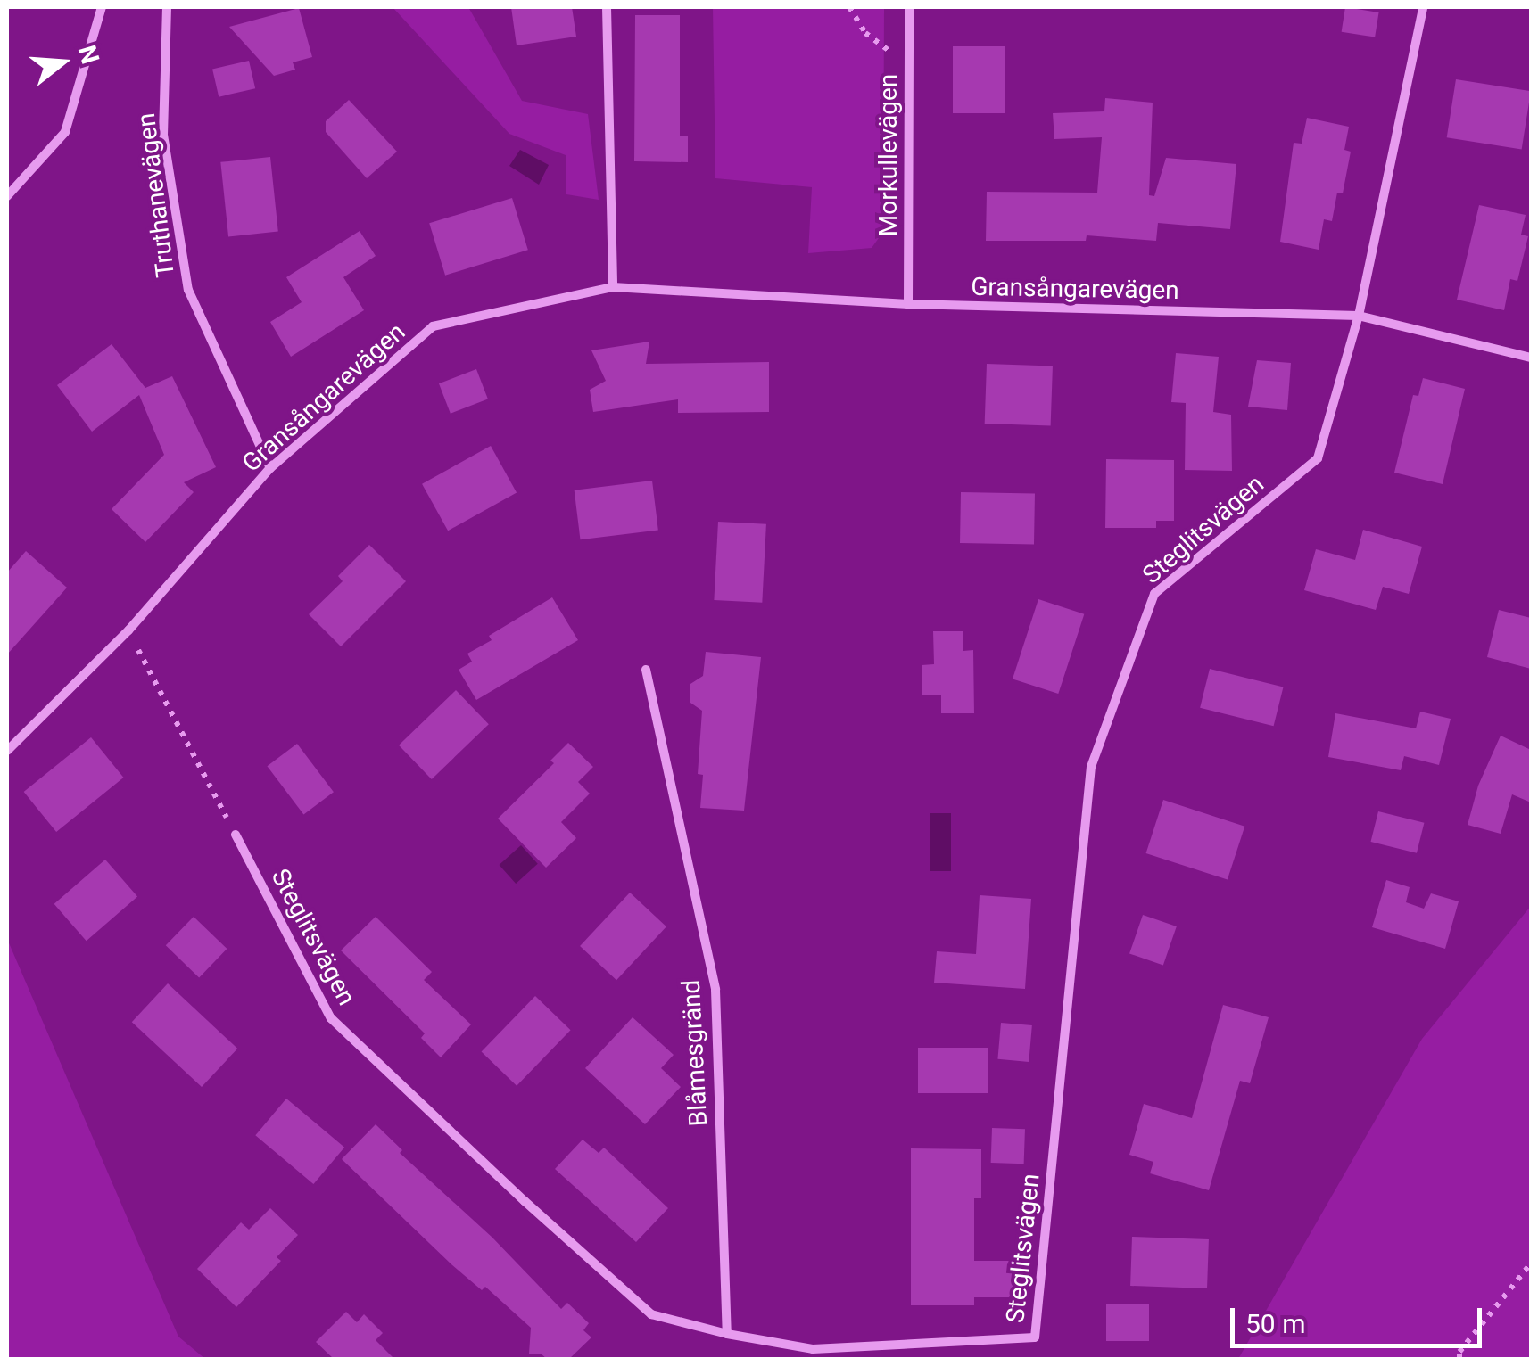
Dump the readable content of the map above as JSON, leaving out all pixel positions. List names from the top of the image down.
{
  "streets": {
    "street": [
      "Morkullevägen",
      "Truthanevägen",
      "Gransångarevägen",
      "Steglitsvägen",
      "Blåmesgränd"
    ]
  },
  "crossings": [
    ["Morkullevägen", "Gransångarevägen"],
    ["Truthanevägen", "Gransångarevägen"],
    ["Gransångarevägen", "Steglitsvägen"],
    ["Steglitsvägen", "Blåmesgränd"]
  ],
  "scale_bar": "50 m",
  "north": "right"
}
